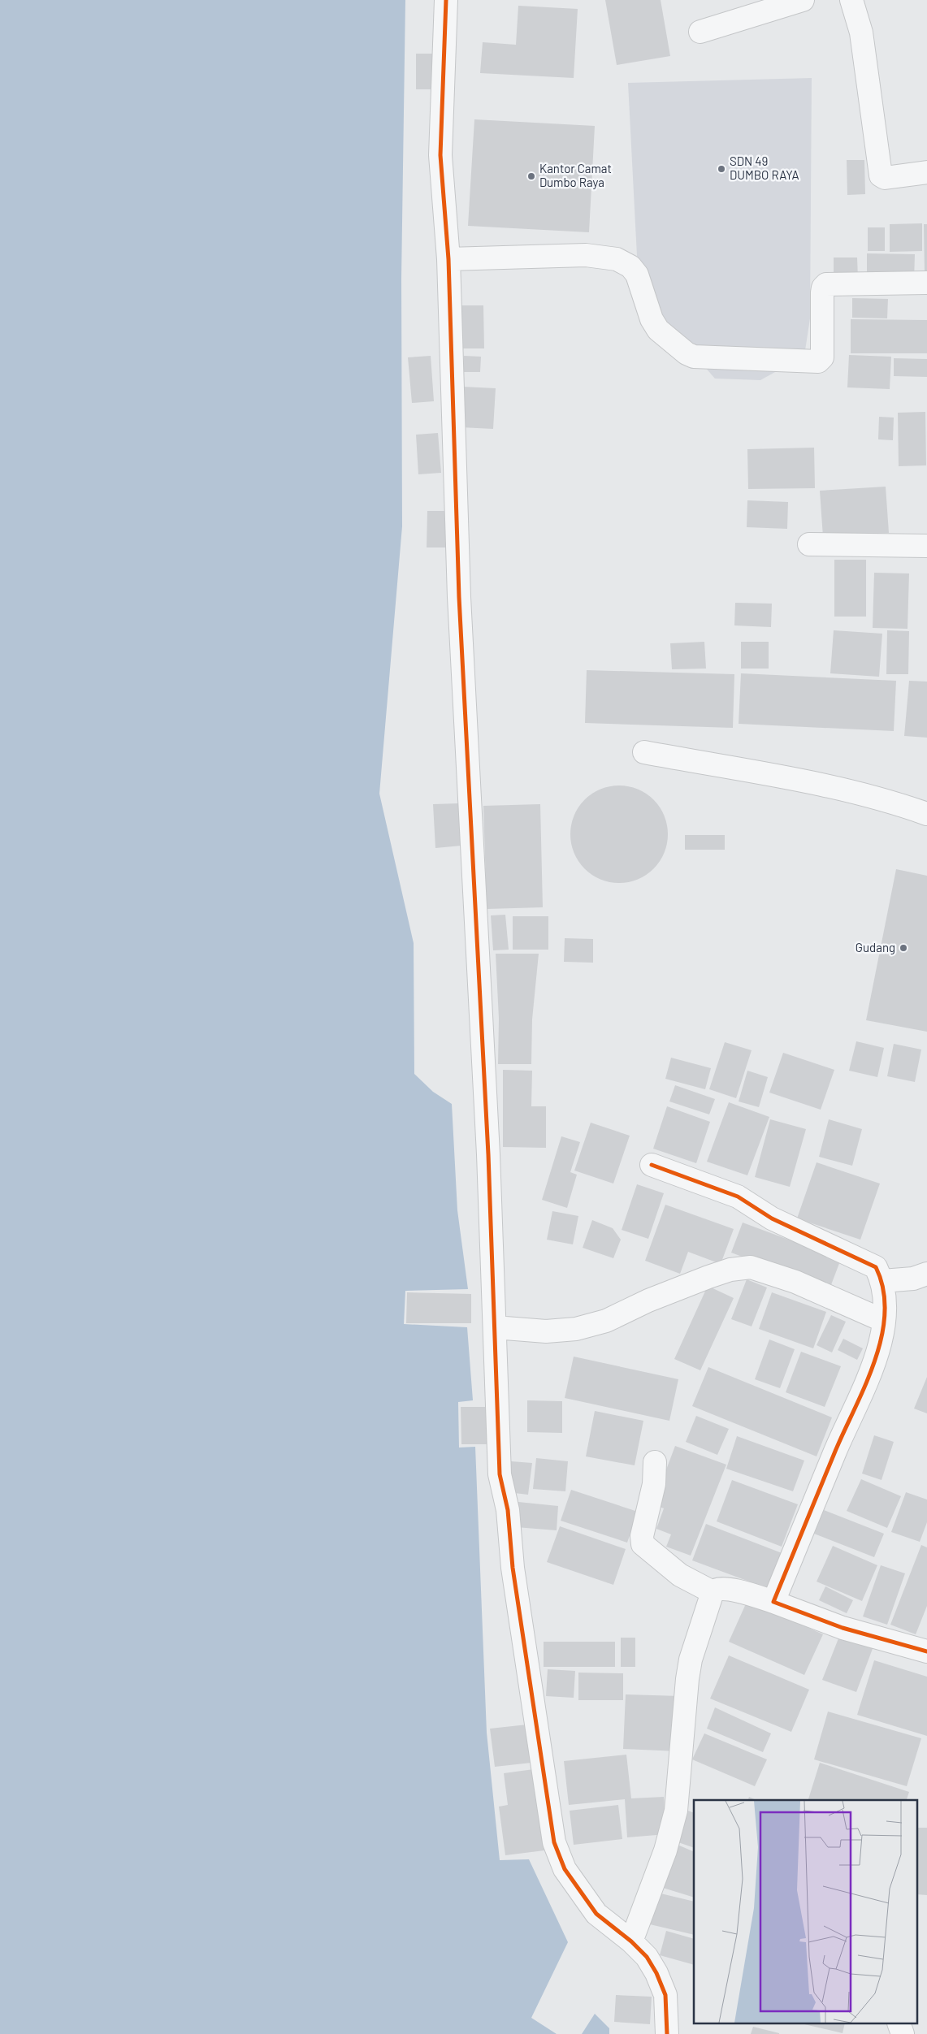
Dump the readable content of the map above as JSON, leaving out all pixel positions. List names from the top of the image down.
{
  "places": ["SDN 49 DUMBO RAYA", "Kantor Camat Dumbo Raya", "Gudang"]
}
